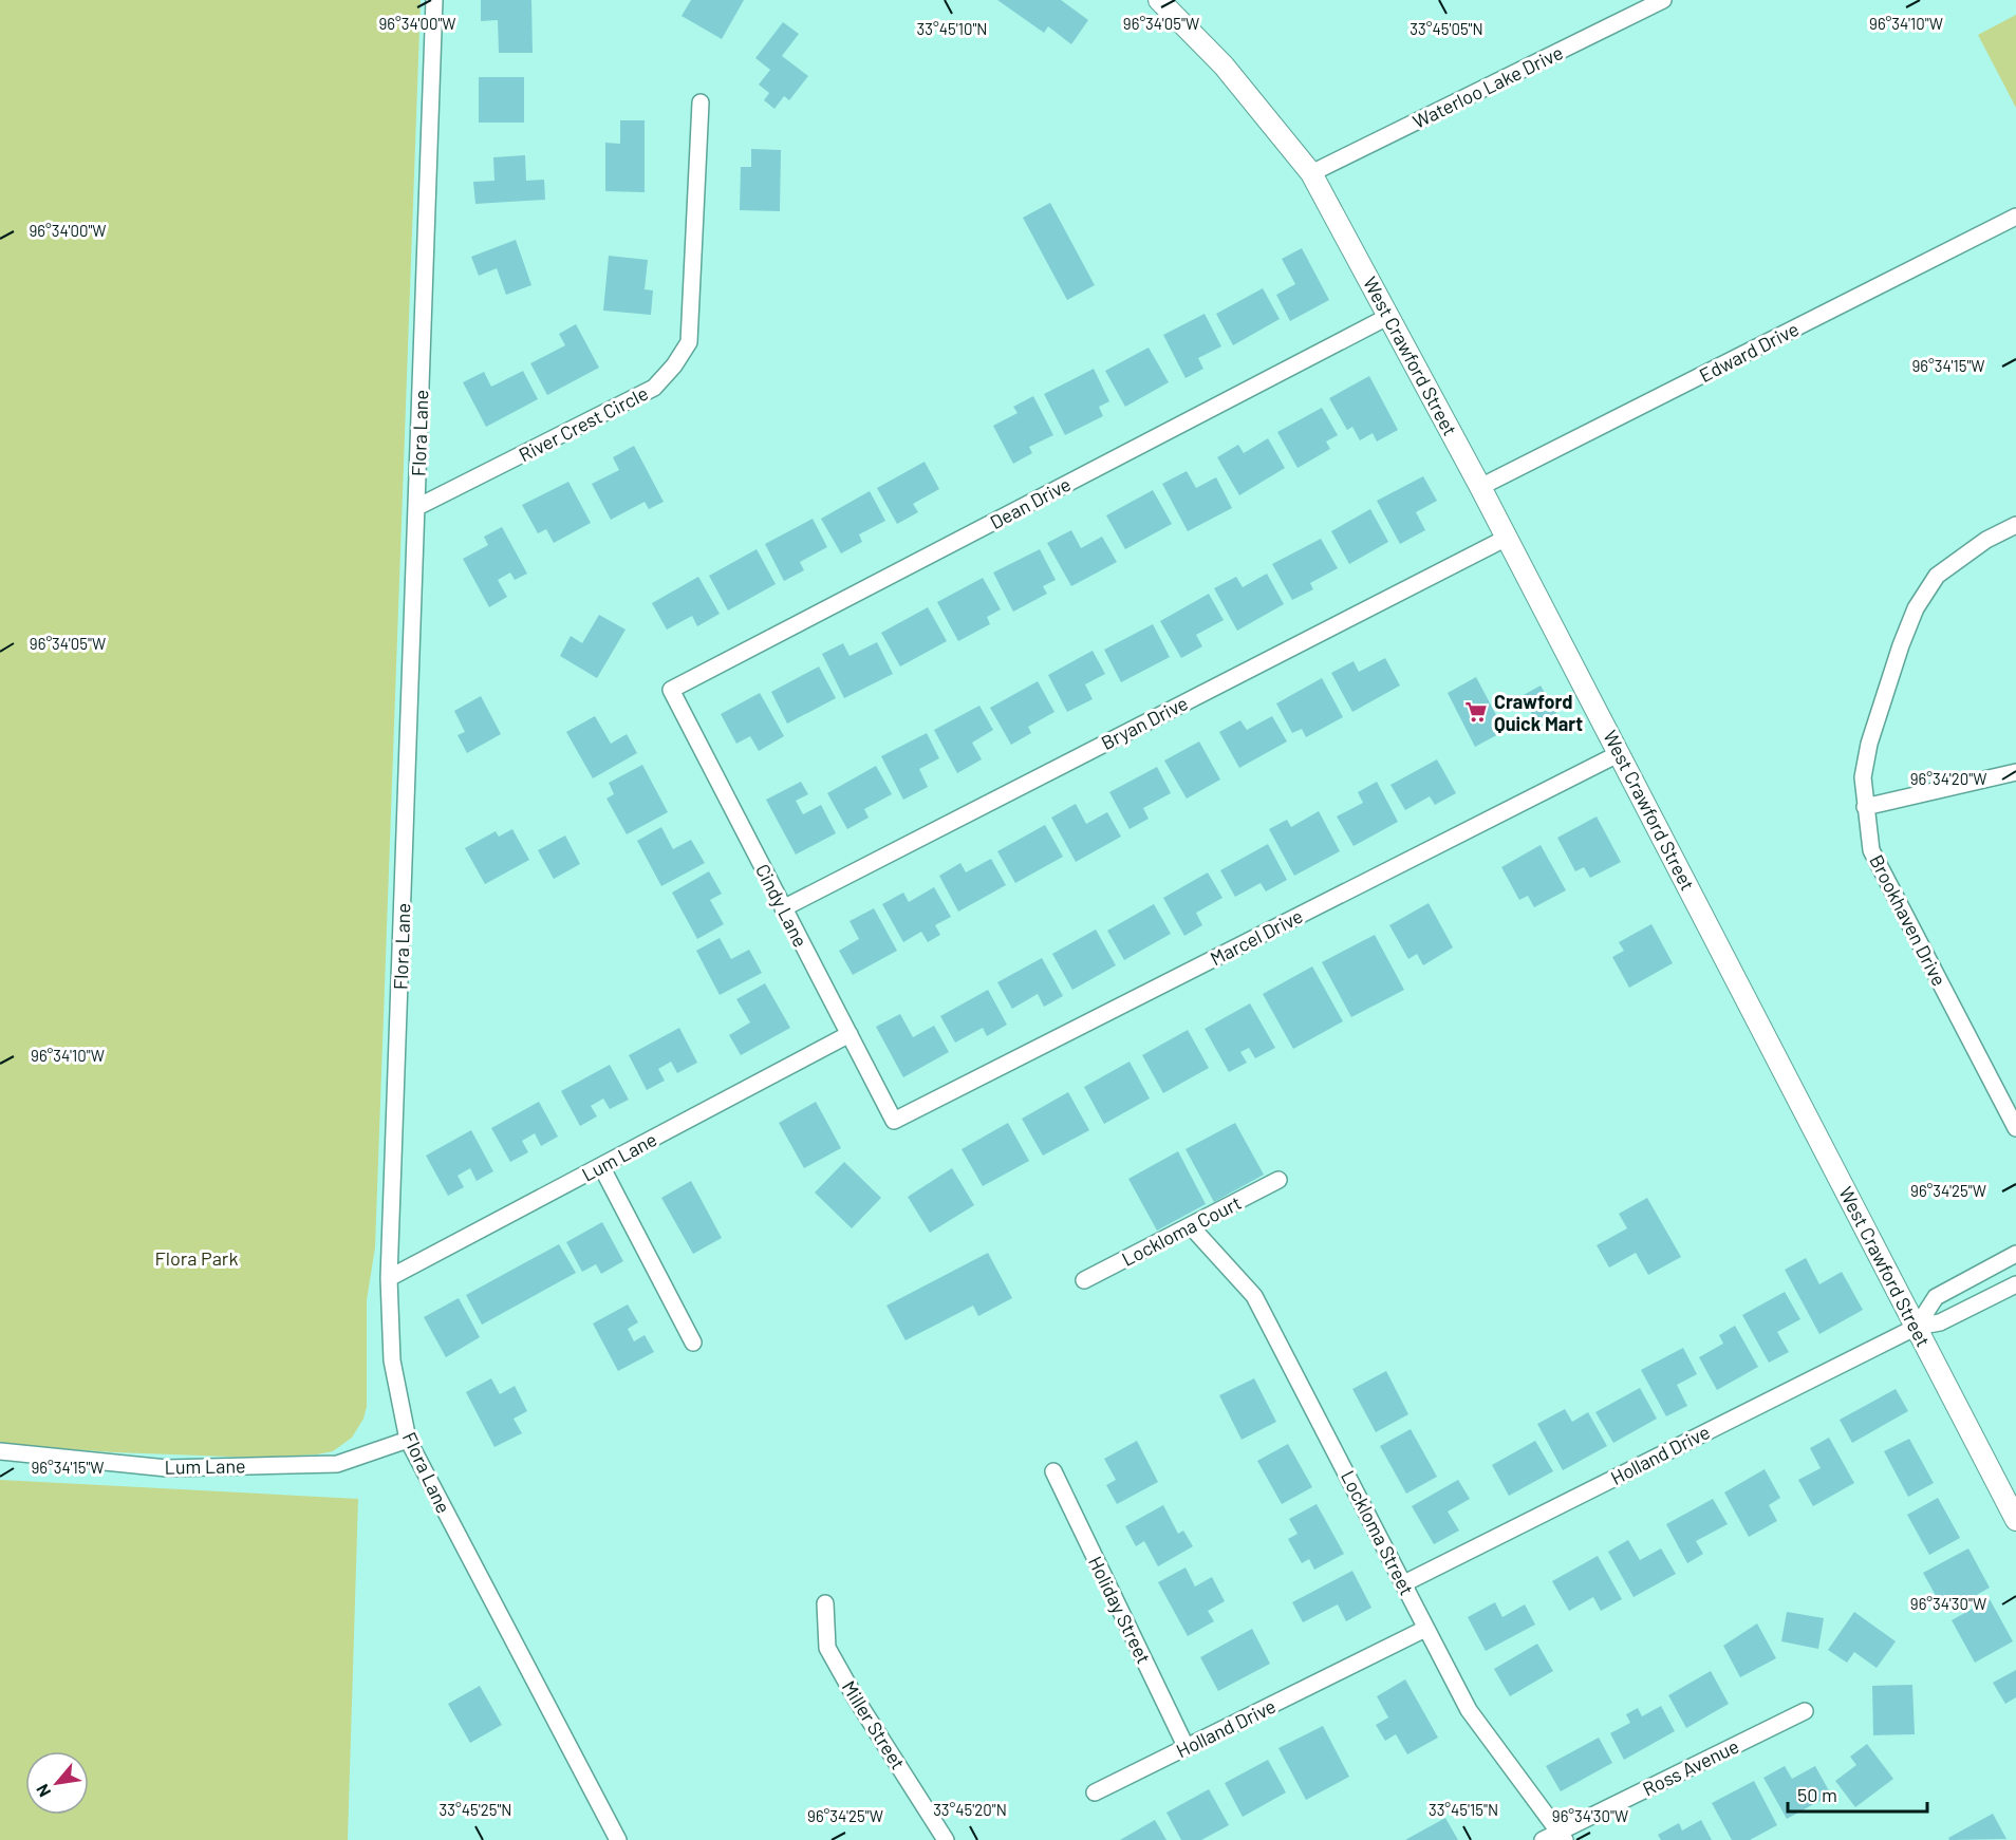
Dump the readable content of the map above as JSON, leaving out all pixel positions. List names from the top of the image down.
{
  "streets": {
    "street": [
      "Waterloo Lake Drive",
      "Edward Drive",
      "West Crawford Street",
      "River Crest Circle",
      "Flora Lane",
      "Dean Drive",
      "Bryan Drive",
      "Cindy Lane",
      "Brookhaven Drive",
      "Marcel Drive",
      "Lum Lane",
      "Lockloma Court",
      "Holland Drive",
      "Lockloma Street",
      "Holiday Street",
      "Miller Street",
      "Ross Avenue"
    ]
  },
  "crossings": [
    ["Waterloo Lake Drive", "West Crawford Street"],
    ["Edward Drive", "West Crawford Street"],
    ["West Crawford Street", "Dean Drive"],
    ["West Crawford Street", "Bryan Drive"],
    ["West Crawford Street", "Marcel Drive"],
    ["West Crawford Street", "Holland Drive"],
    ["River Crest Circle", "Flora Lane"],
    ["Flora Lane", "Lum Lane"],
    ["Dean Drive", "Cindy Lane"],
    ["Bryan Drive", "Cindy Lane"],
    ["Cindy Lane", "Marcel Drive"],
    ["Cindy Lane", "Lum Lane"],
    ["Lockloma Court", "Lockloma Street"],
    ["Holland Drive", "Lockloma Street"],
    ["Holland Drive", "Holiday Street"],
    ["Lockloma Street", "Ross Avenue"]
  ],
  "parks": ["Flora Park"],
  "places": {
    "supermarket": ["Crawford Quick Mart"]
  },
  "scale_bar": "50 m",
  "north": "bottom left",
  "coordinates": [
    "96°34'00\"W",
    "96°34'05\"W",
    "96°34'10\"W",
    "33°45'10\"N",
    "33°45'05\"N",
    "96°34'15\"W",
    "96°34'20\"W",
    "96°34'25\"W",
    "96°34'30\"W",
    "33°45'25\"N",
    "33°45'20\"N",
    "33°45'15\"N"
  ]
}
